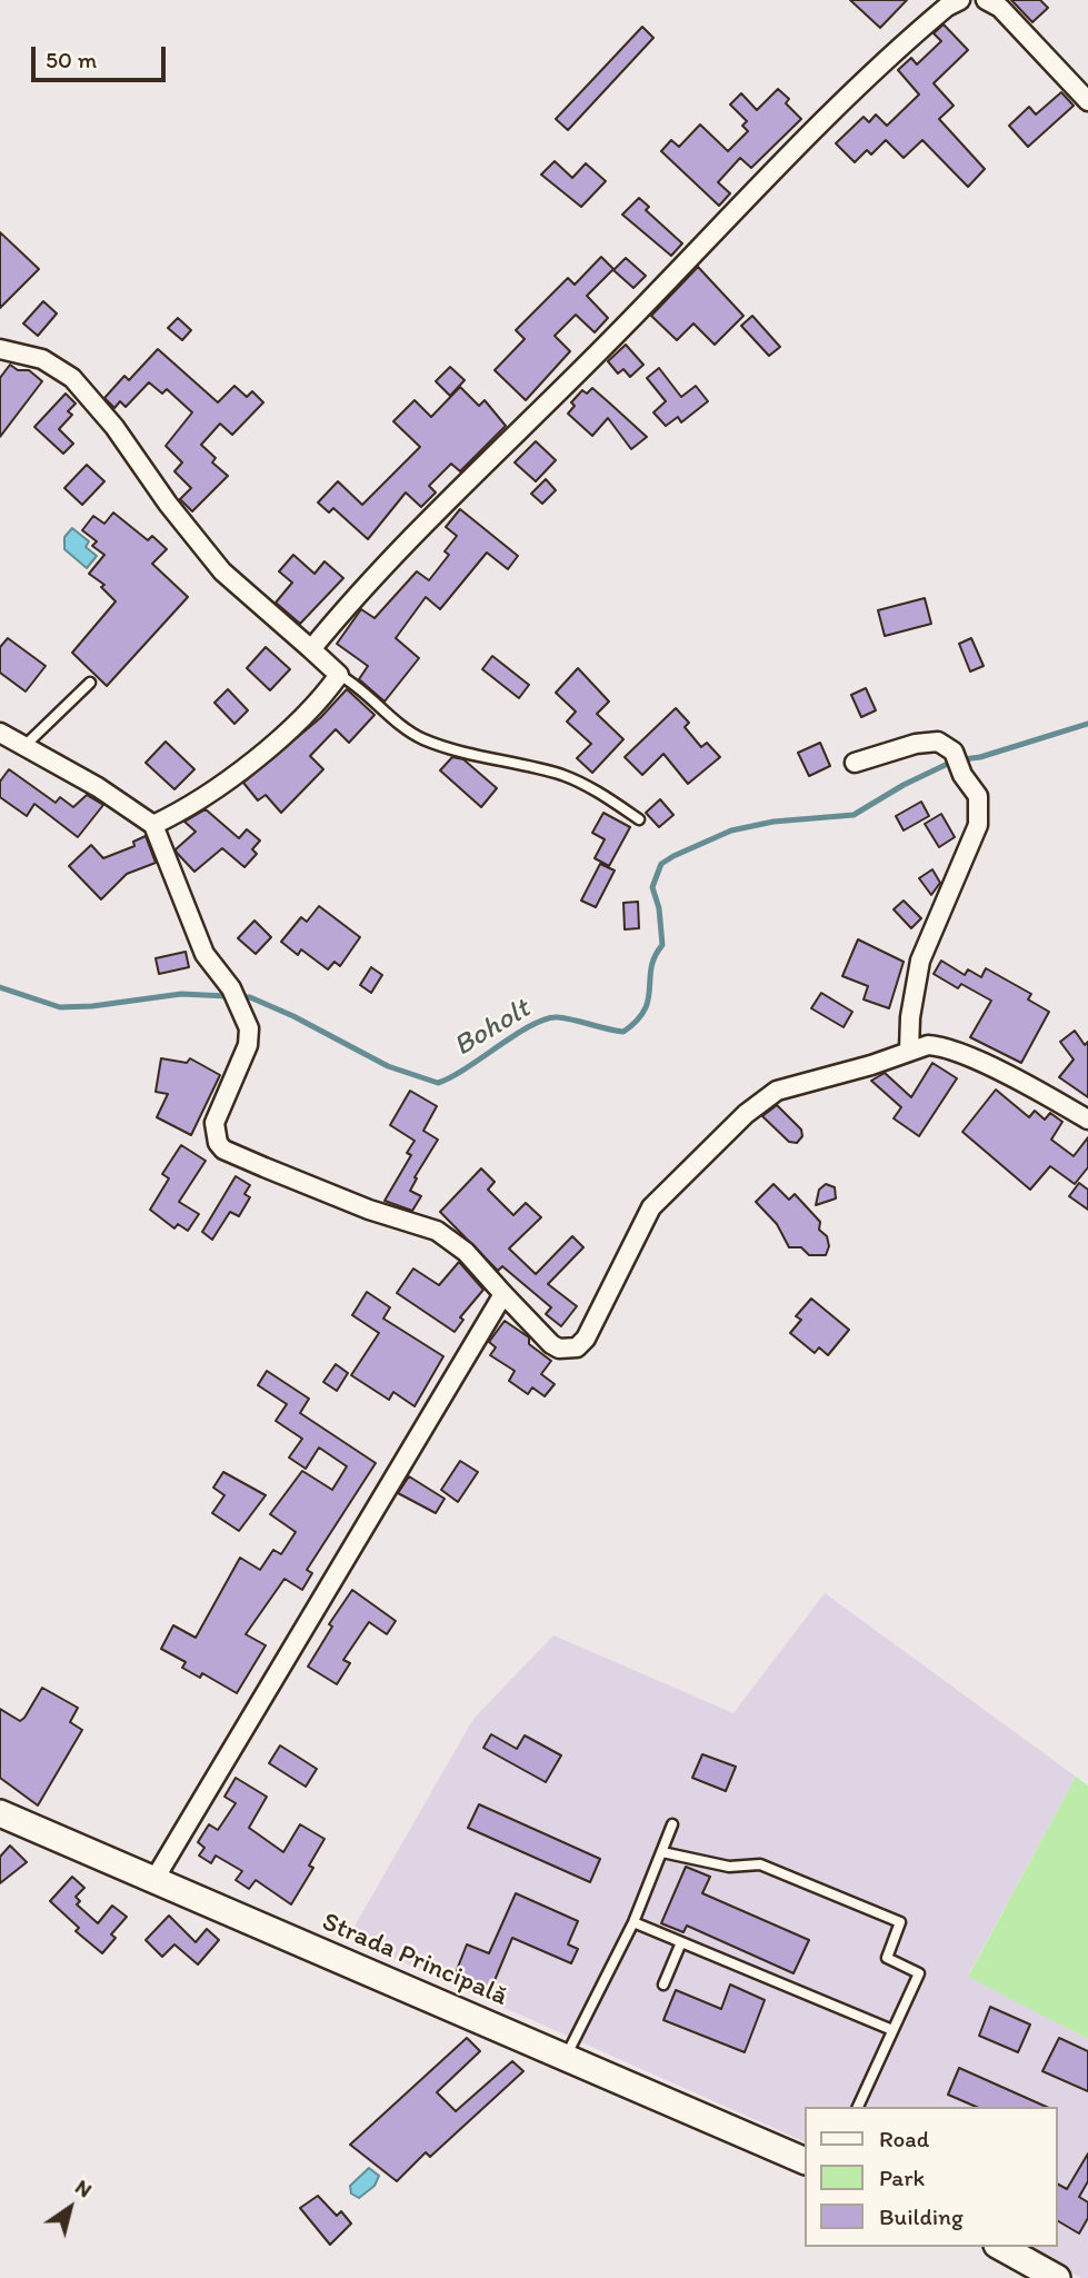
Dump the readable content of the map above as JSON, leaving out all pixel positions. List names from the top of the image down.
{
  "streets": {
    "main road": ["Strada Principală"]
  },
  "water": ["Boholt"],
  "legend": ["Road", "Park", "Building"],
  "scale_bar": "50 m",
  "north": "top right"
}
